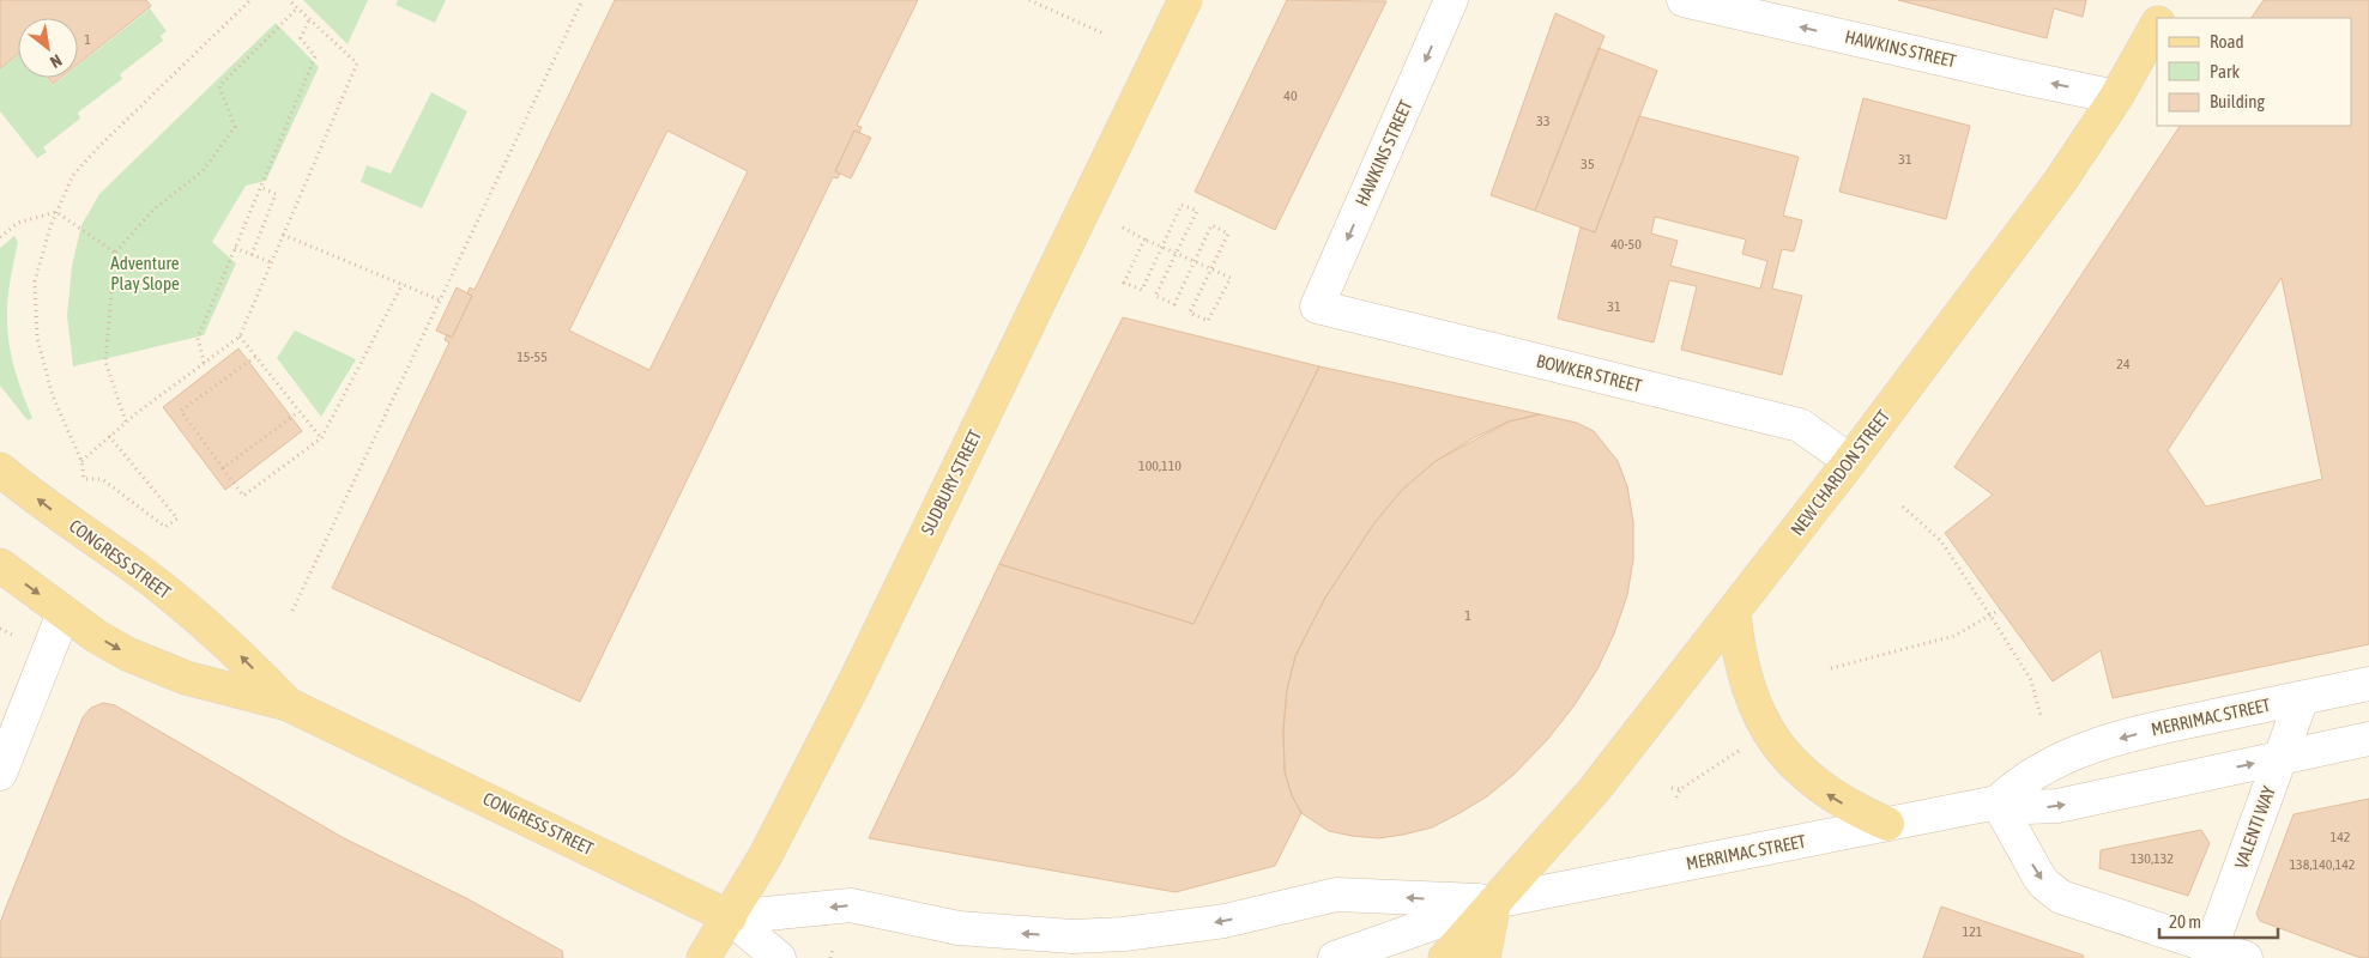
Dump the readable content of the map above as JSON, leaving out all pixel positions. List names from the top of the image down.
{
  "streets": {
    "main road": [
      "HAWKINS STREET",
      "BOWKER STREET",
      "NEW CHARDON STREET",
      "SUDBURY STREET",
      "CONGRESS STREET",
      "MERRIMAC STREET",
      "VALENTI WAY"
    ]
  },
  "crossings": [
    ["HAWKINS STREET", "BOWKER STREET"],
    ["HAWKINS STREET", "NEW CHARDON STREET"],
    ["BOWKER STREET", "NEW CHARDON STREET"],
    ["NEW CHARDON STREET", "MERRIMAC STREET"],
    ["SUDBURY STREET", "CONGRESS STREET"],
    ["MERRIMAC STREET", "VALENTI WAY"]
  ],
  "parks": ["Adventure Play Slope"],
  "house_numbers": [
    "1",
    "40",
    "33",
    "31",
    "35",
    "40-50",
    "31",
    "15-55",
    "24",
    "100,110",
    "1",
    "142",
    "130,132",
    "138,140,142",
    "121"
  ],
  "legend": ["Road", "Park", "Building"],
  "scale_bar": "20 m",
  "north": "bottom right"
}
